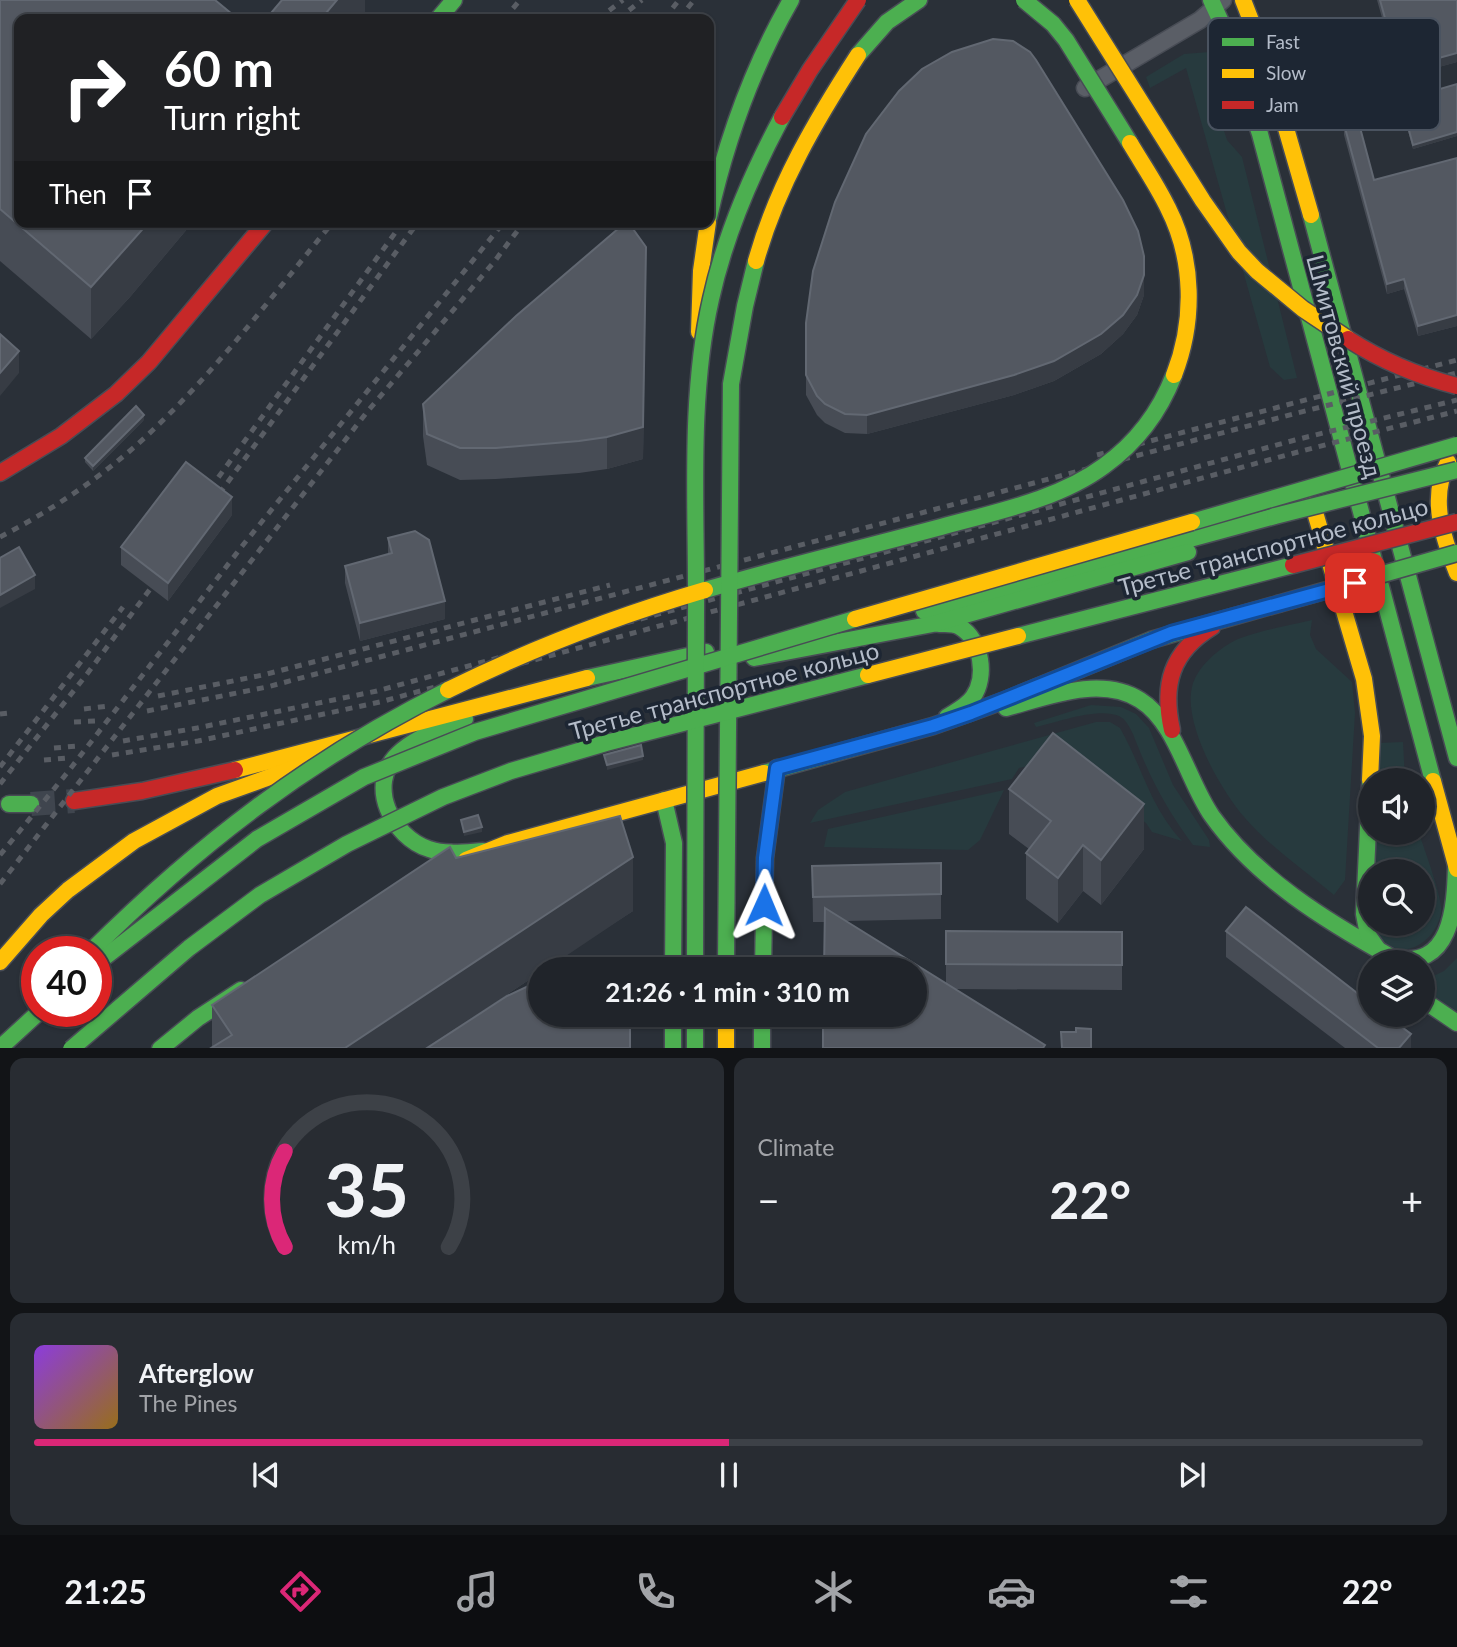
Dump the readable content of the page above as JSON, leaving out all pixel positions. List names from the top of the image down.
{
  "streets": {
    "main road": ["Шмитовский проезд", "Третье транспортное кольцо"]
  },
  "legend": ["Fast", "Slow", "Jam"],
  "page": {
    "turn": ["60 m", "Turn right"],
    "then": "Then",
    "limit": "40",
    "trip": "21:26 · 1 min · 310 m",
    "tile": "Climate",
    "heat": ["−", "22°", "+"],
    "song": ["Afterglow", "The Pines"],
    "tabs": ["21:25", "22°"],
    "gauge": ["35", "km/h"]
  }
}
